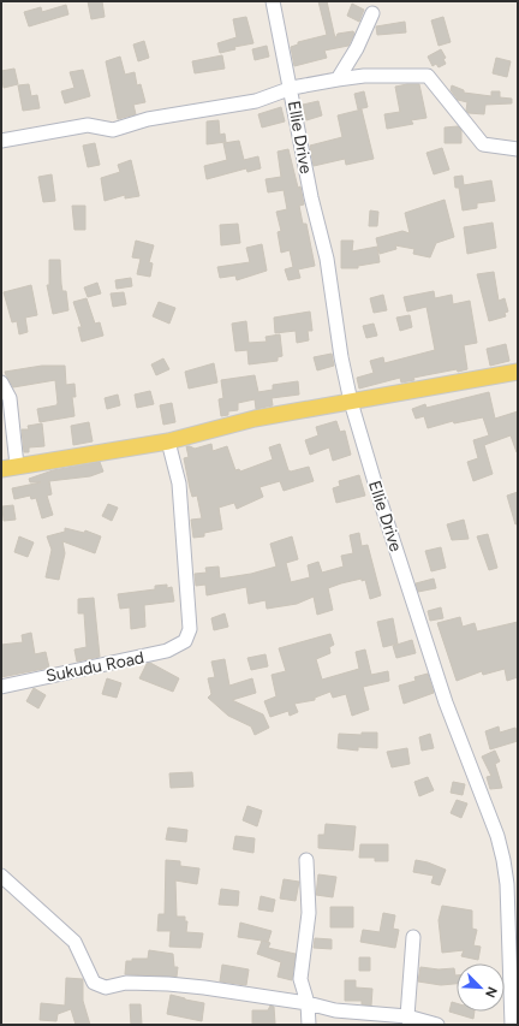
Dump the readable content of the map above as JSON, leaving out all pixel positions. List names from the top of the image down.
{
  "streets": {
    "street": ["Ellie Drive", "Sukudu Road"]
  },
  "north": "bottom right"
}
